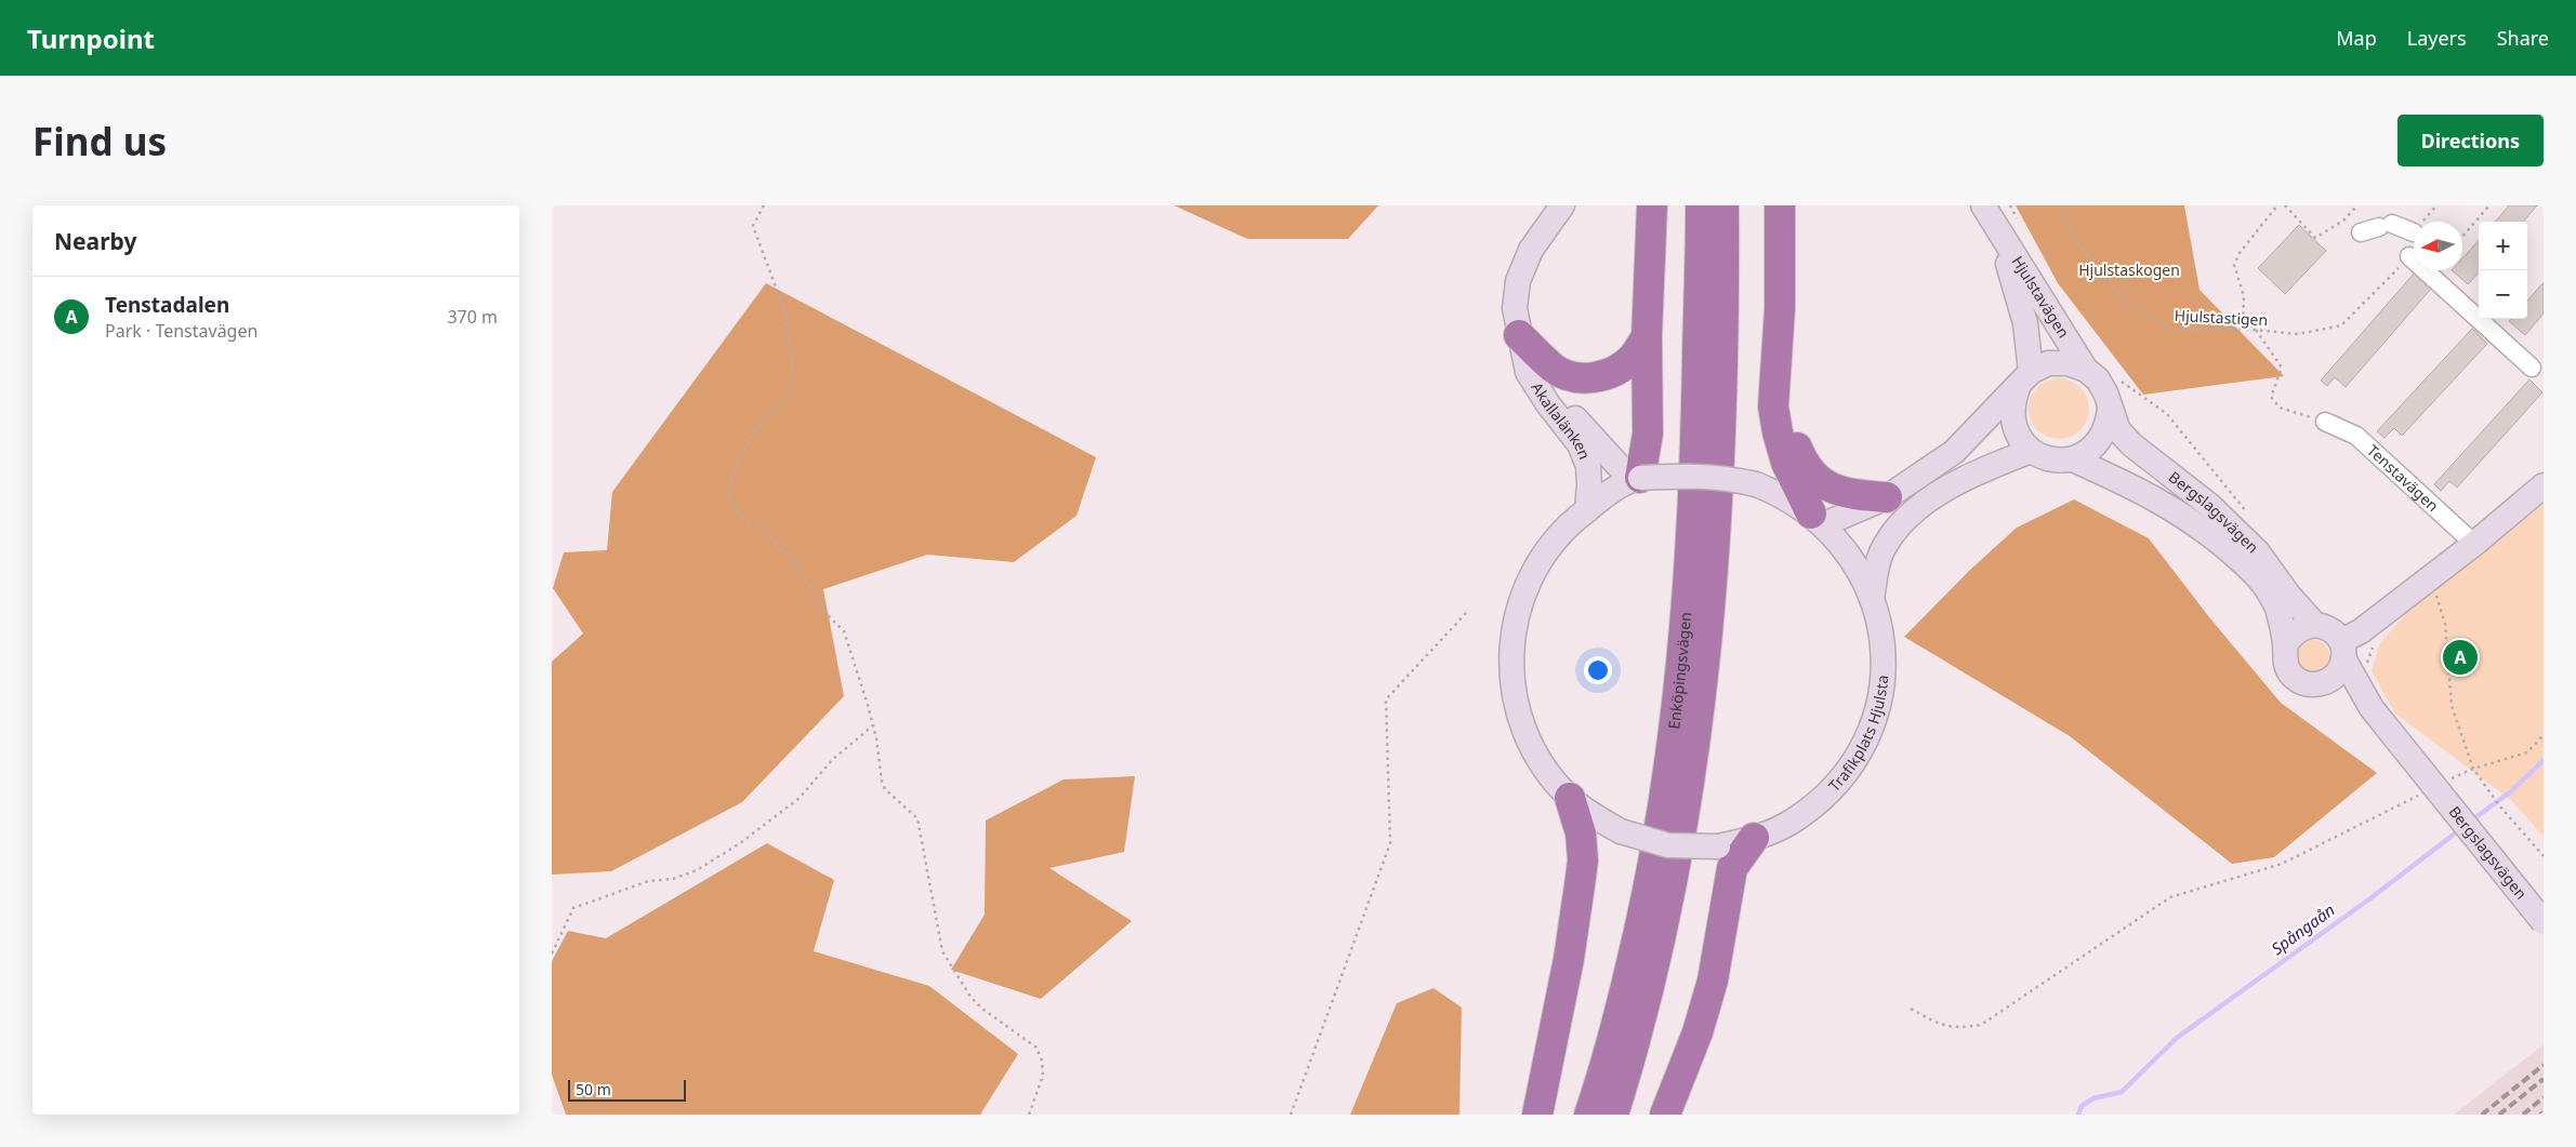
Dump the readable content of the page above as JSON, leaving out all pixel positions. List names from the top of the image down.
{
  "streets": {
    "highway": ["Enköpingsvägen"],
    "main road": [
      "Hjulstavägen",
      "Akallalänken",
      "Bergslagsvägen",
      "Trafikplats Hjulsta"
    ],
    "street": ["Tenstavägen"],
    "path": ["Hjulstastigen"]
  },
  "crossings": [
    ["Hjulstavägen", "Bergslagsvägen"],
    ["Akallalänken", "Trafikplats Hjulsta"]
  ],
  "water": ["Spångaån"],
  "parks": ["Hjulstaskogen"],
  "scale_bar": "50 m",
  "north": "left",
  "page": {
    "header": "Turnpoint",
    "nav": ["Map", "Layers", "Share"],
    "buttons": "Directions",
    "title": "Find us",
    "heading": "Nearby",
    "map_buttons": ["+", "−"],
    "list": [
      {
        "mark": "A",
        "name": "Tenstadalen",
        "note": "Park · Tenstavägen",
        "value": "370 m"
      }
    ],
    "pins": "A",
    "scale": "50 m"
  }
}
